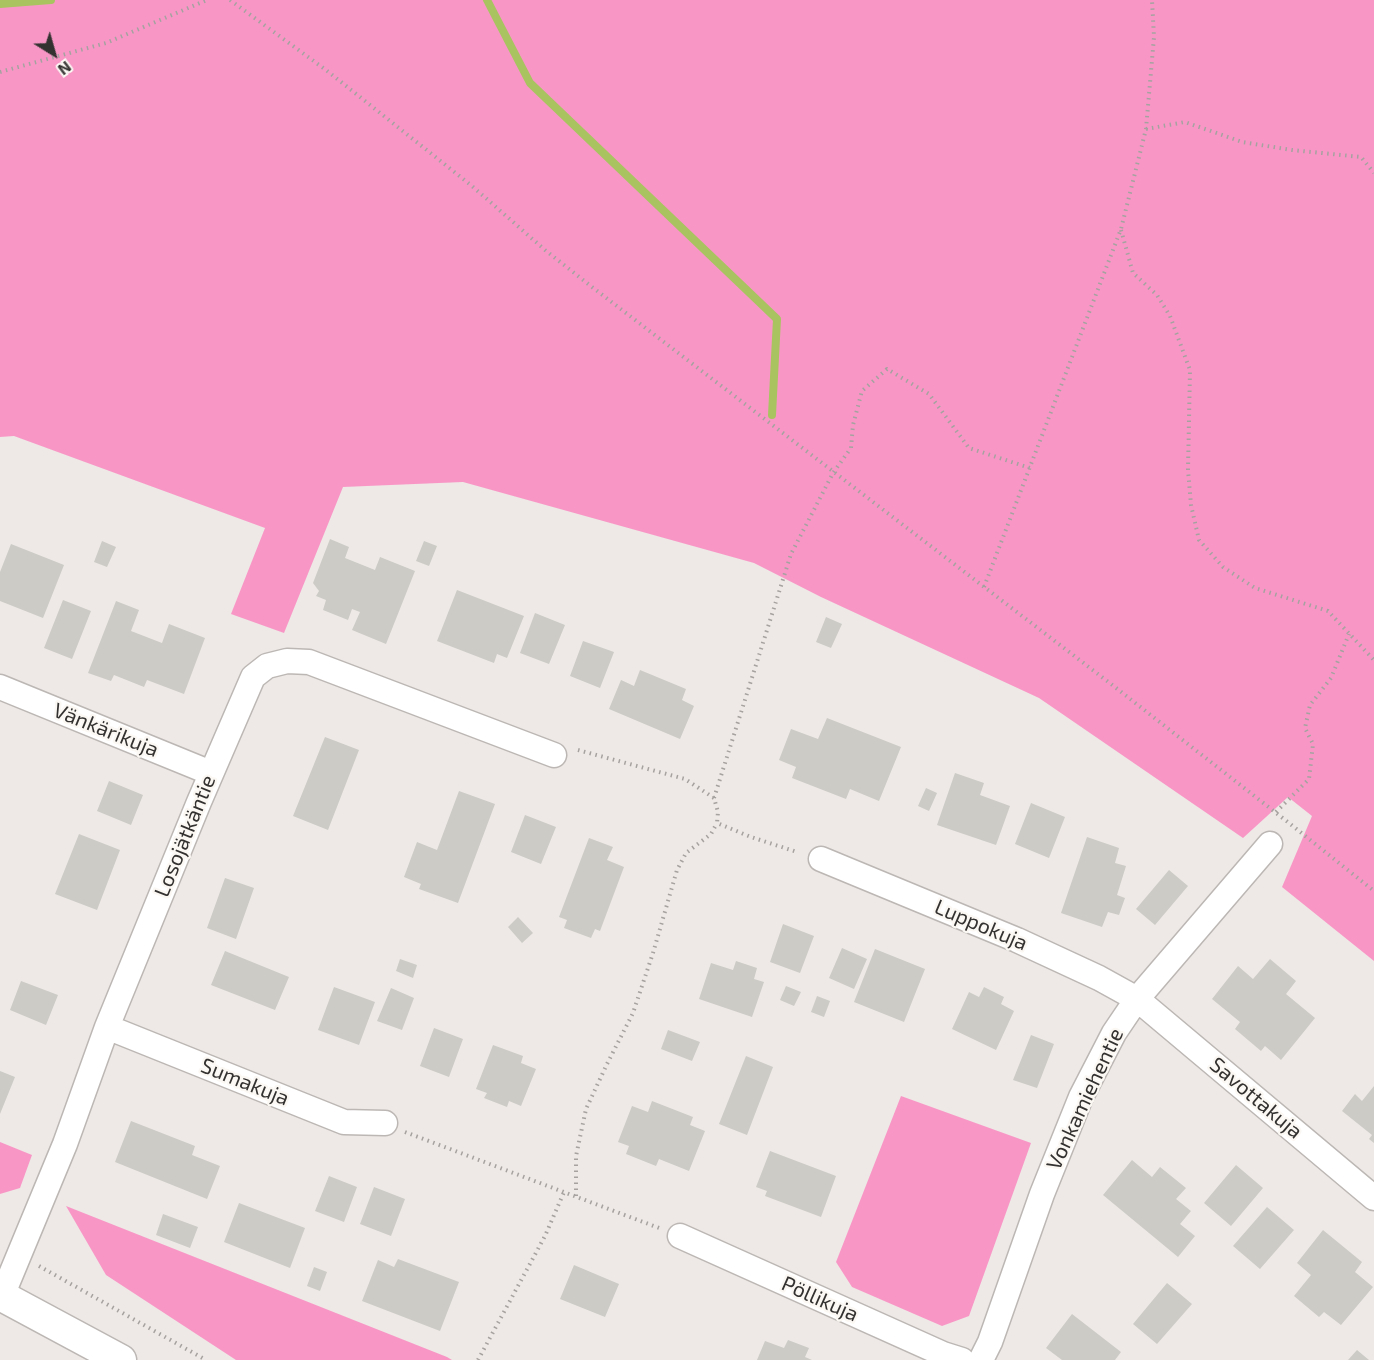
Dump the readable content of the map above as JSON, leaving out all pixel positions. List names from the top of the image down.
{
  "streets": {
    "street": [
      "Vänkärikuja",
      "Losojätkäntie",
      "Luppokuja",
      "Sumakuja",
      "Savottakuja",
      "Vonkamiehentie",
      "Pöllikuja"
    ]
  },
  "crossings": [
    ["Vänkärikuja", "Losojätkäntie"],
    ["Losojätkäntie", "Sumakuja"],
    ["Luppokuja", "Savottakuja"],
    ["Luppokuja", "Vonkamiehentie"],
    ["Savottakuja", "Vonkamiehentie"]
  ],
  "north": "bottom right"
}
